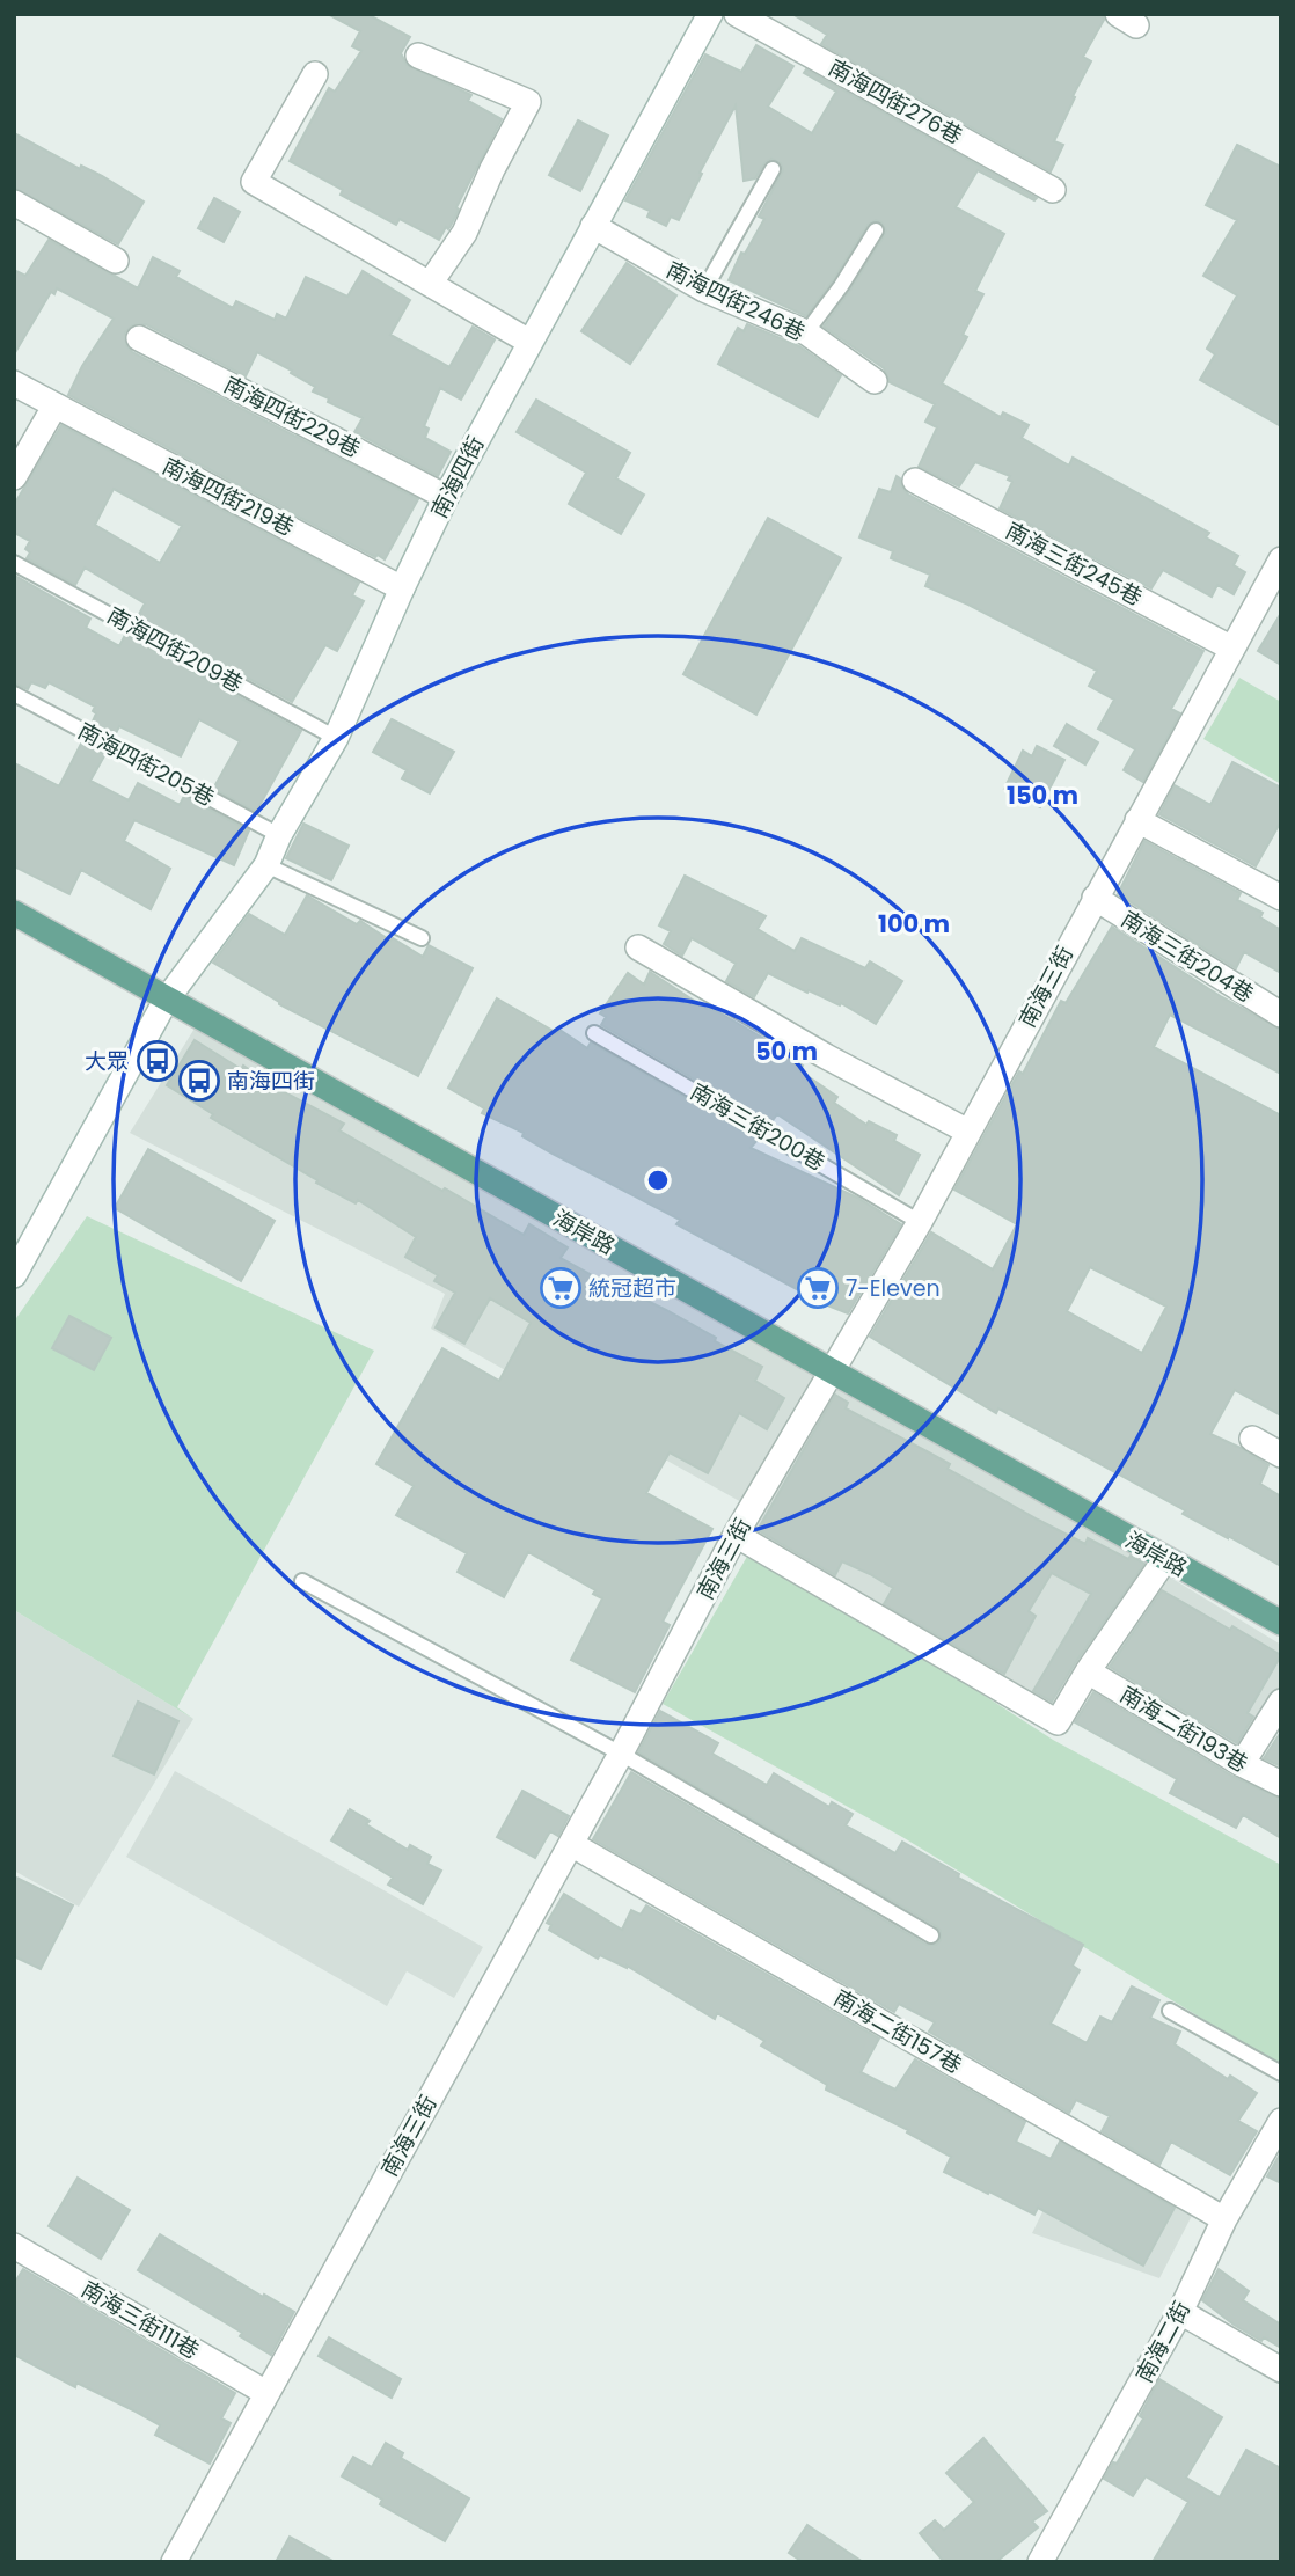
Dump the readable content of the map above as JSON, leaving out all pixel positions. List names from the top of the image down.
{
  "streets": {
    "main road": ["海岸路"],
    "street": [
      "南海四街276巷",
      "南海四街246巷",
      "南海四街229巷",
      "南海四街",
      "南海四街219巷",
      "南海三街245巷",
      "南海三街204巷",
      "南海三街",
      "南海二街193巷",
      "南海二街157巷",
      "南海三街111巷",
      "南海二街"
    ],
    "lane": ["南海四街209巷", "南海四街205巷", "南海三街200巷"]
  },
  "crossings": [
    ["南海四街246巷", "南海四街"],
    ["南海四街229巷", "南海四街"],
    ["南海四街", "南海四街219巷"],
    ["南海四街", "南海四街209巷"],
    ["南海四街", "南海四街205巷"],
    ["南海四街", "海岸路"],
    ["南海三街245巷", "南海三街"],
    ["南海三街204巷", "南海三街"],
    ["南海三街", "南海三街200巷"],
    ["南海三街", "海岸路"],
    ["南海三街", "南海二街157巷"],
    ["南海三街", "南海三街111巷"],
    ["南海二街157巷", "南海二街"]
  ],
  "places": {
    "bus stop": ["大眾", "南海四街"],
    "supermarket": ["統冠超市", "7-Eleven"]
  },
  "rings": ["150 m", "100 m", "50 m"]
}
